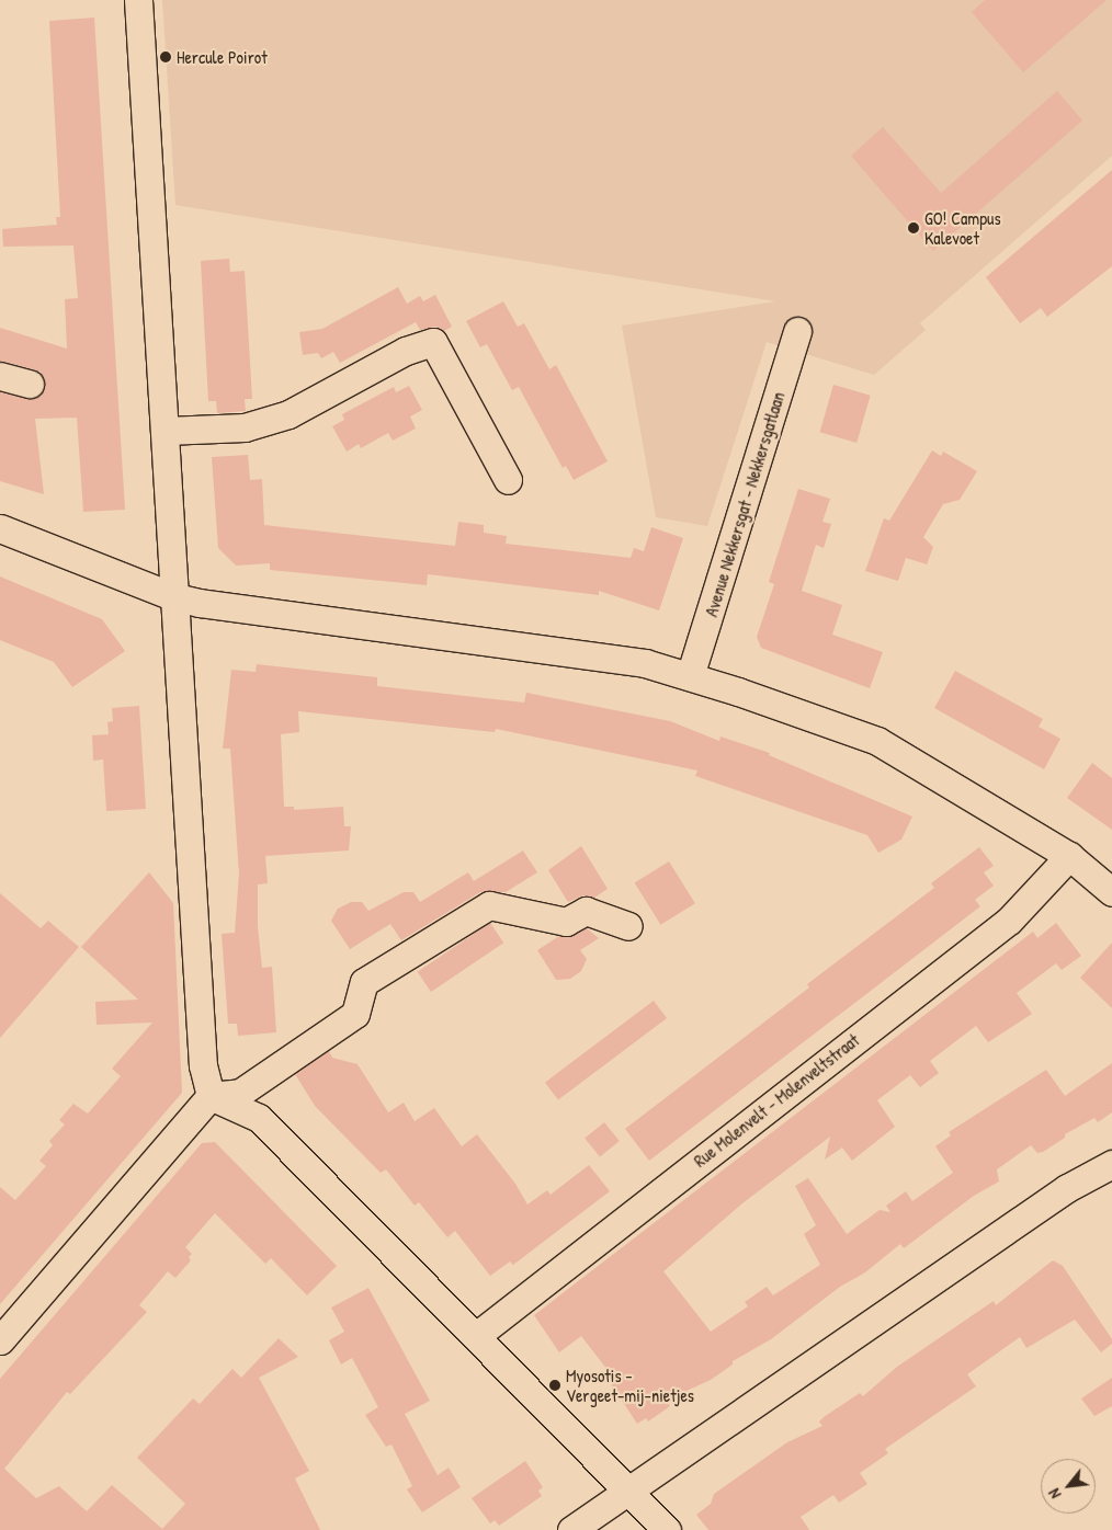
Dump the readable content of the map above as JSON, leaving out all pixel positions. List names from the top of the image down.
{
  "streets": {
    "street": ["Avenue Nekkersgat - Nekkersgatlaan", "Rue Molenvelt - Molenveltstraat"]
  },
  "places": ["Hercule Poirot", "GO! Campus Kalevoet", "Myosotis - Vergeet-mij-nietjes"],
  "north": "bottom left"
}
